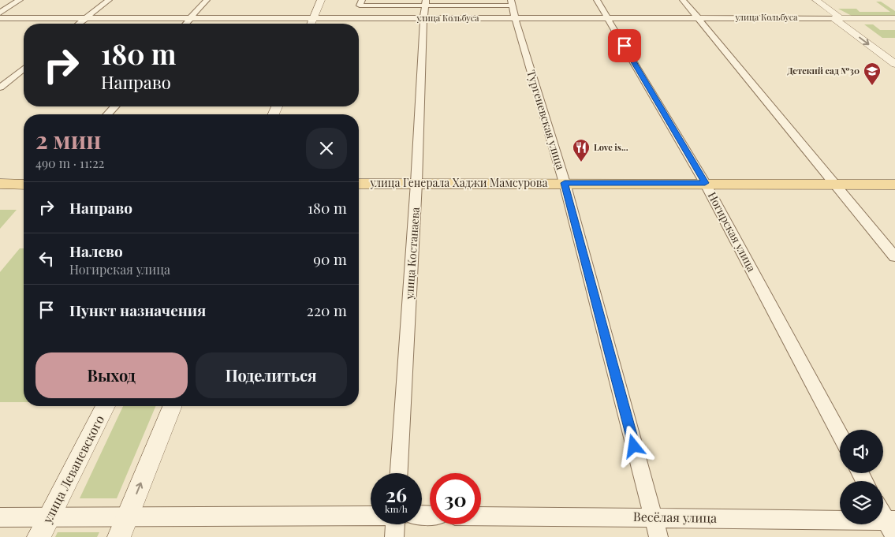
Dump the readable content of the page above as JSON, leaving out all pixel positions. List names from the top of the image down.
{
  "streets": {
    "main road": ["улица Генерала Хаджи Мамсурова"],
    "street": [
      "улица Кольбуса",
      "Тургеневская улица",
      "Ногирская улица",
      "улица Костанаева",
      "улица Леваневского",
      "Весёлая улица"
    ]
  },
  "crossings": [
    ["улица Кольбуса", "Тургеневская улица"],
    ["улица Кольбуса", "Ногирская улица"],
    ["улица Кольбуса", "улица Костанаева"],
    ["Тургеневская улица", "улица Генерала Хаджи Мамсурова"],
    ["Тургеневская улица", "Весёлая улица"],
    ["улица Генерала Хаджи Мамсурова", "Ногирская улица"],
    ["улица Генерала Хаджи Мамсурова", "улица Костанаева"]
  ],
  "places": {
    "school or university": ["Детский сад №30"],
    "restaurant": ["Love is..."]
  },
  "page": {
    "turn": ["180 m", "Направо"],
    "heading": ["2 мин", "490 m · 11:22"],
    "list": [
      {
        "name": "Направо",
        "value": "180 m"
      },
      {
        "name": "Налево",
        "note": "Ногирская улица",
        "value": "90 m"
      },
      {
        "name": "Пункт назначения",
        "value": "220 m"
      }
    ],
    "buttons": ["Выход", "Поделиться"],
    "speed": "26 km/h",
    "limit": "30"
  }
}
